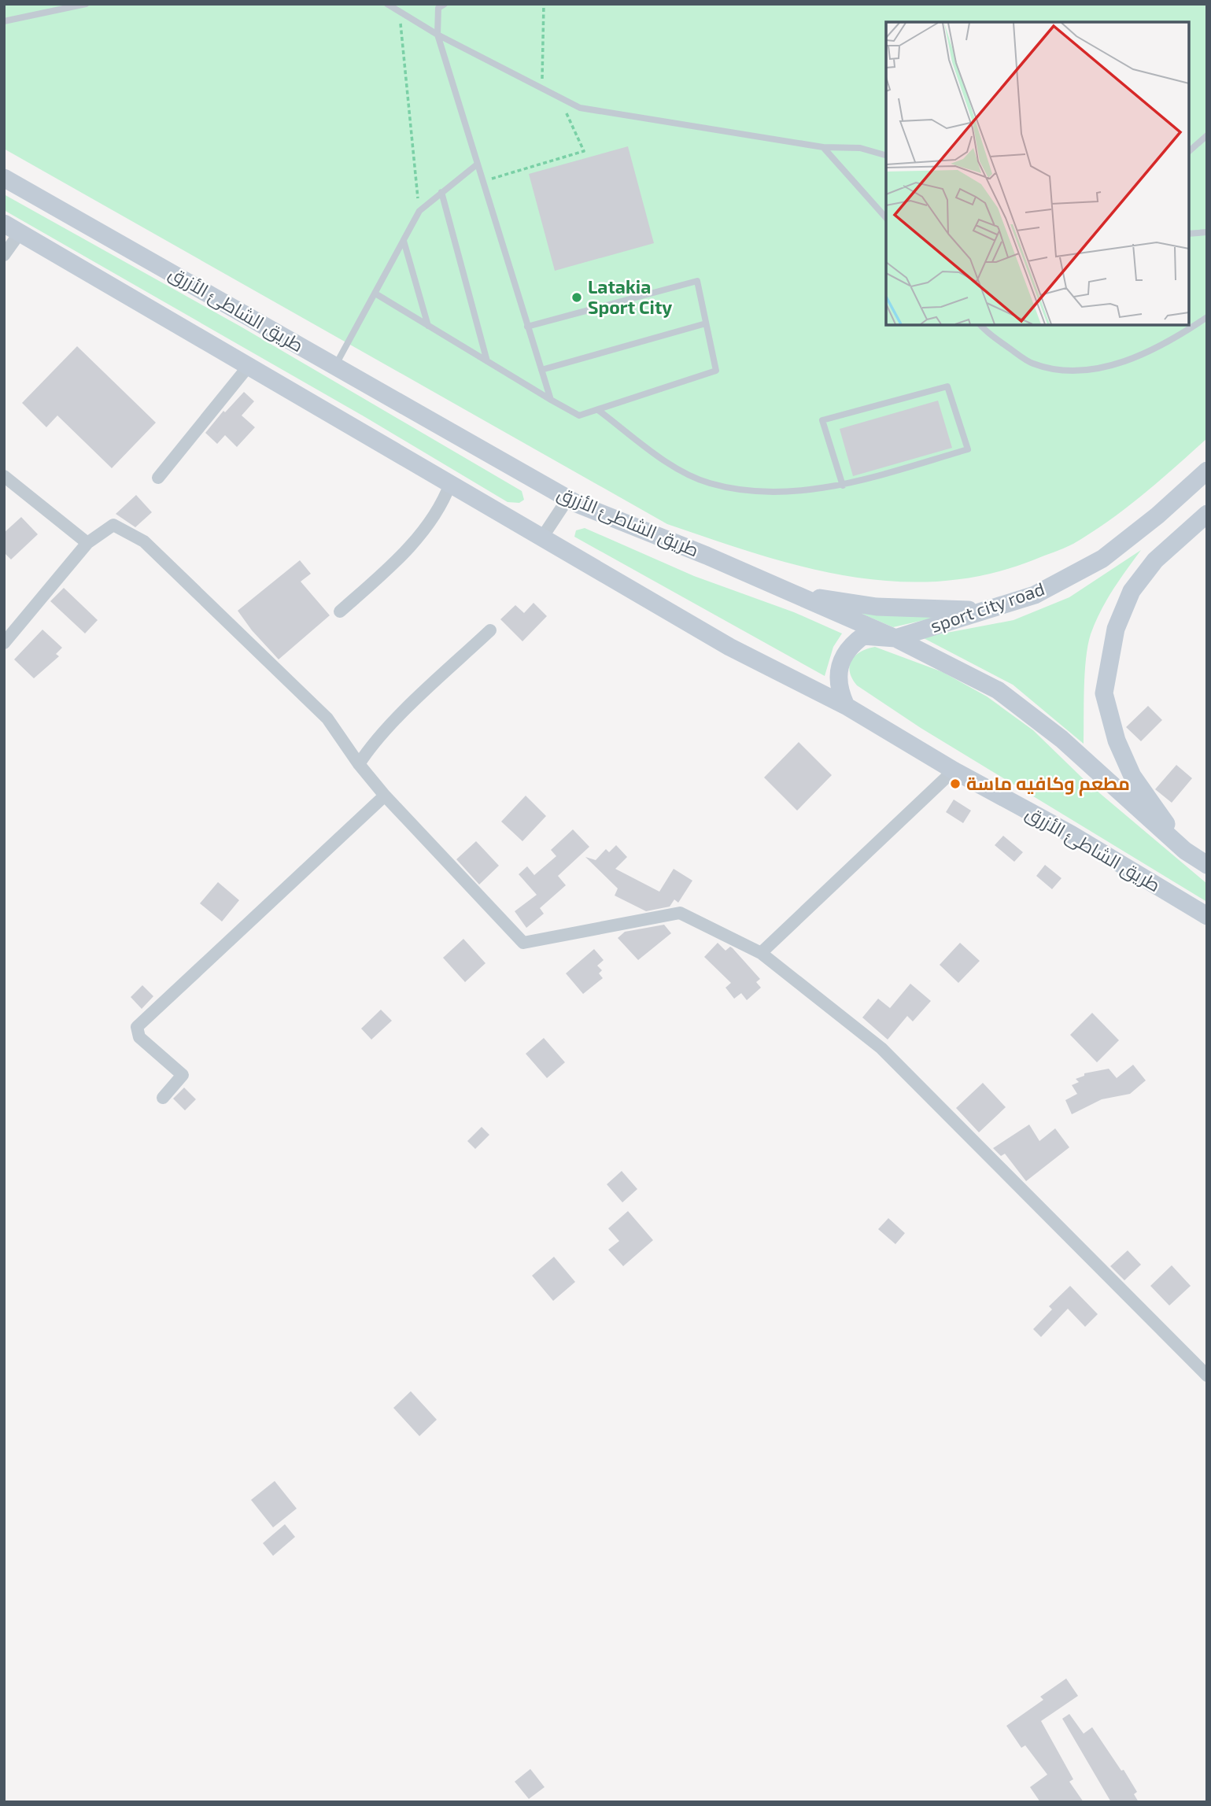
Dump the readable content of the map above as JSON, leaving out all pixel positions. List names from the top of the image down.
{
  "streets": {
    "main road": ["طريق الشاطئ الأزرق", "sport city road"]
  },
  "crossings": [
    ["طريق الشاطئ الأزرق", "sport city road"]
  ],
  "places": ["Latakia Sport City", "مطعم وكافيه ماسة"]
}
